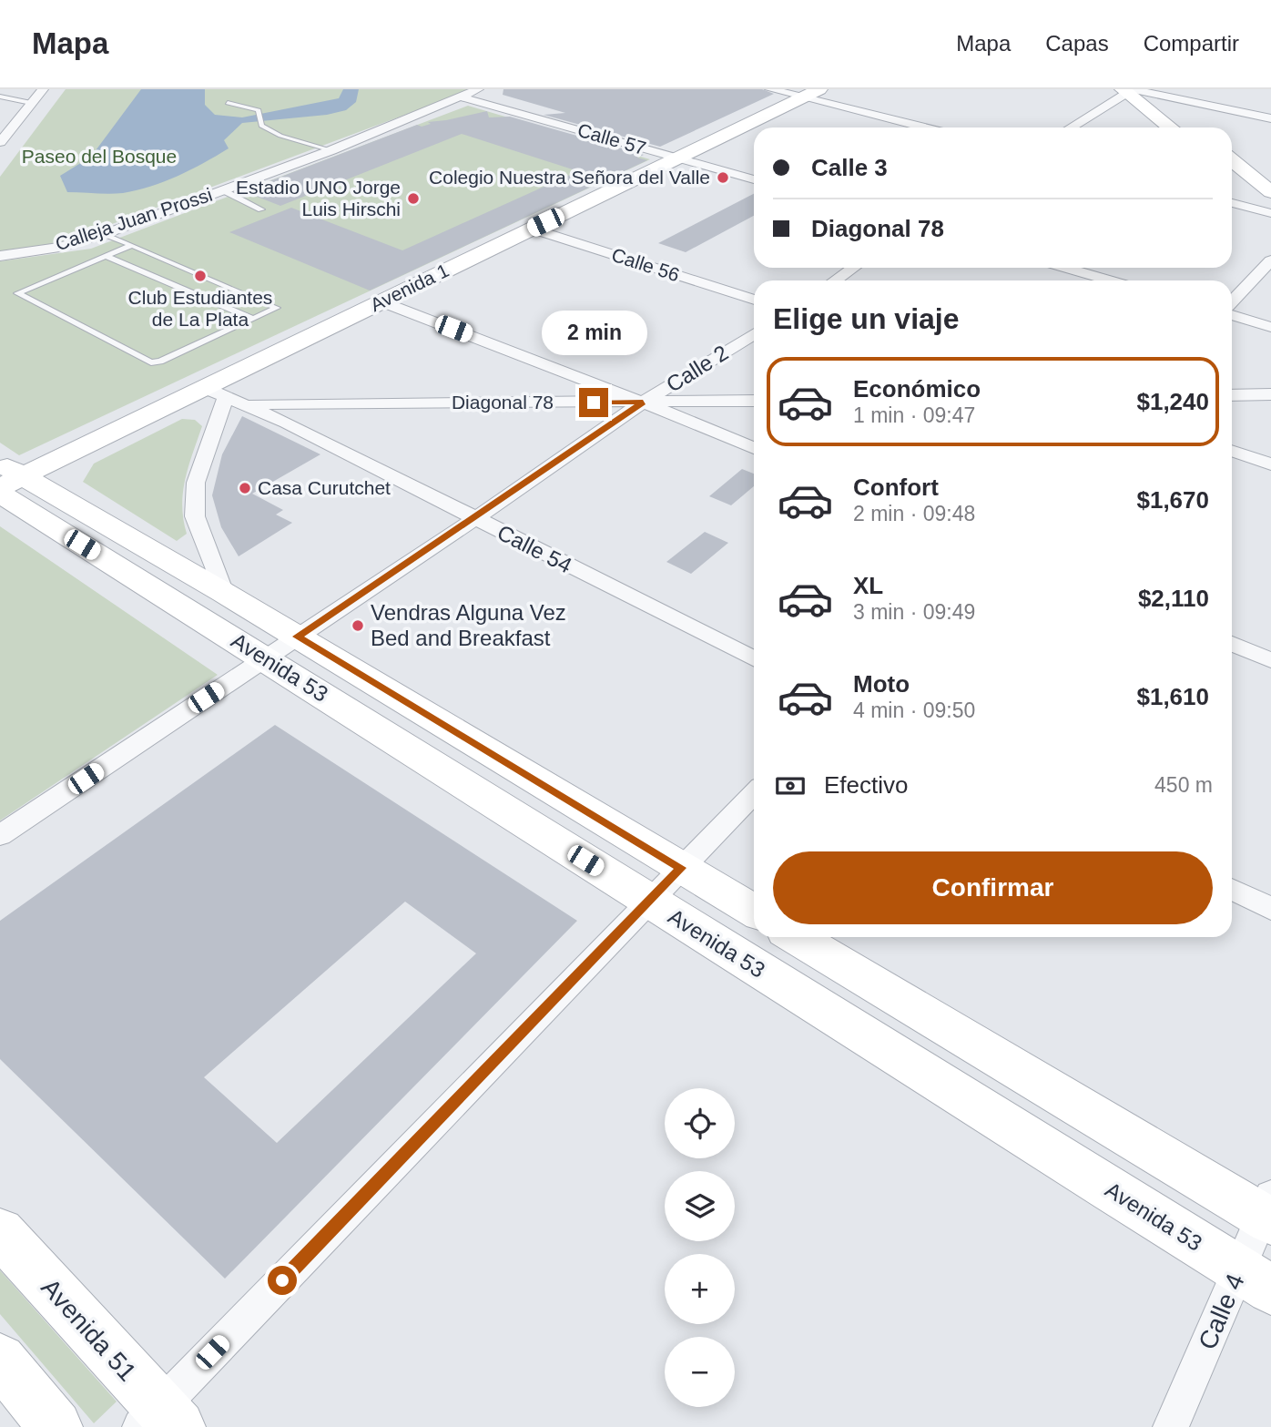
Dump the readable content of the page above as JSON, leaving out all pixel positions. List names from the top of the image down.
{
  "streets": {
    "street": [
      "Calle 57",
      "Calleja Juan Prossi",
      "Calle 56",
      "Avenida 1",
      "Calle 2",
      "Diagonal 78",
      "Calle 54",
      "Avenida 53",
      "Calle 4",
      "Avenida 51"
    ]
  },
  "crossings": [
    ["Calle 57", "Calleja Juan Prossi"],
    ["Calle 57", "Avenida 1"],
    ["Calle 56", "Avenida 1"],
    ["Avenida 1", "Calle 54"],
    ["Avenida 1", "Avenida 53"],
    ["Calle 2", "Diagonal 78"],
    ["Calle 2", "Calle 54"],
    ["Calle 2", "Avenida 53"],
    ["Diagonal 78", "Calle 54"],
    ["Avenida 53", "Calle 4"]
  ],
  "parks": ["Paseo del Bosque"],
  "places": [
    "Colegio Nuestra Señora del Valle",
    "Estadio UNO Jorge Luis Hirschi",
    "Club Estudiantes de La Plata",
    "Casa Curutchet",
    "Vendras Alguna Vez Bed and Breakfast"
  ],
  "page": {
    "header": "Mapa",
    "nav": ["Mapa", "Capas", "Compartir"],
    "banner": ["Calle 3", "Diagonal 78"],
    "heading": "Elige un viaje",
    "bubble": "2 min",
    "list": [
      {
        "name": "Económico",
        "note": "1 min · 09:47",
        "value": "$1,240"
      },
      {
        "name": "Confort",
        "note": "2 min · 09:48",
        "value": "$1,670"
      },
      {
        "name": "XL",
        "note": "3 min · 09:49",
        "value": "$2,110"
      },
      {
        "name": "Moto",
        "note": "4 min · 09:50",
        "value": "$1,610"
      }
    ],
    "pay": ["Efectivo", "450 m"],
    "buttons": "Confirmar",
    "map_buttons": ["+", "−"]
  }
}
